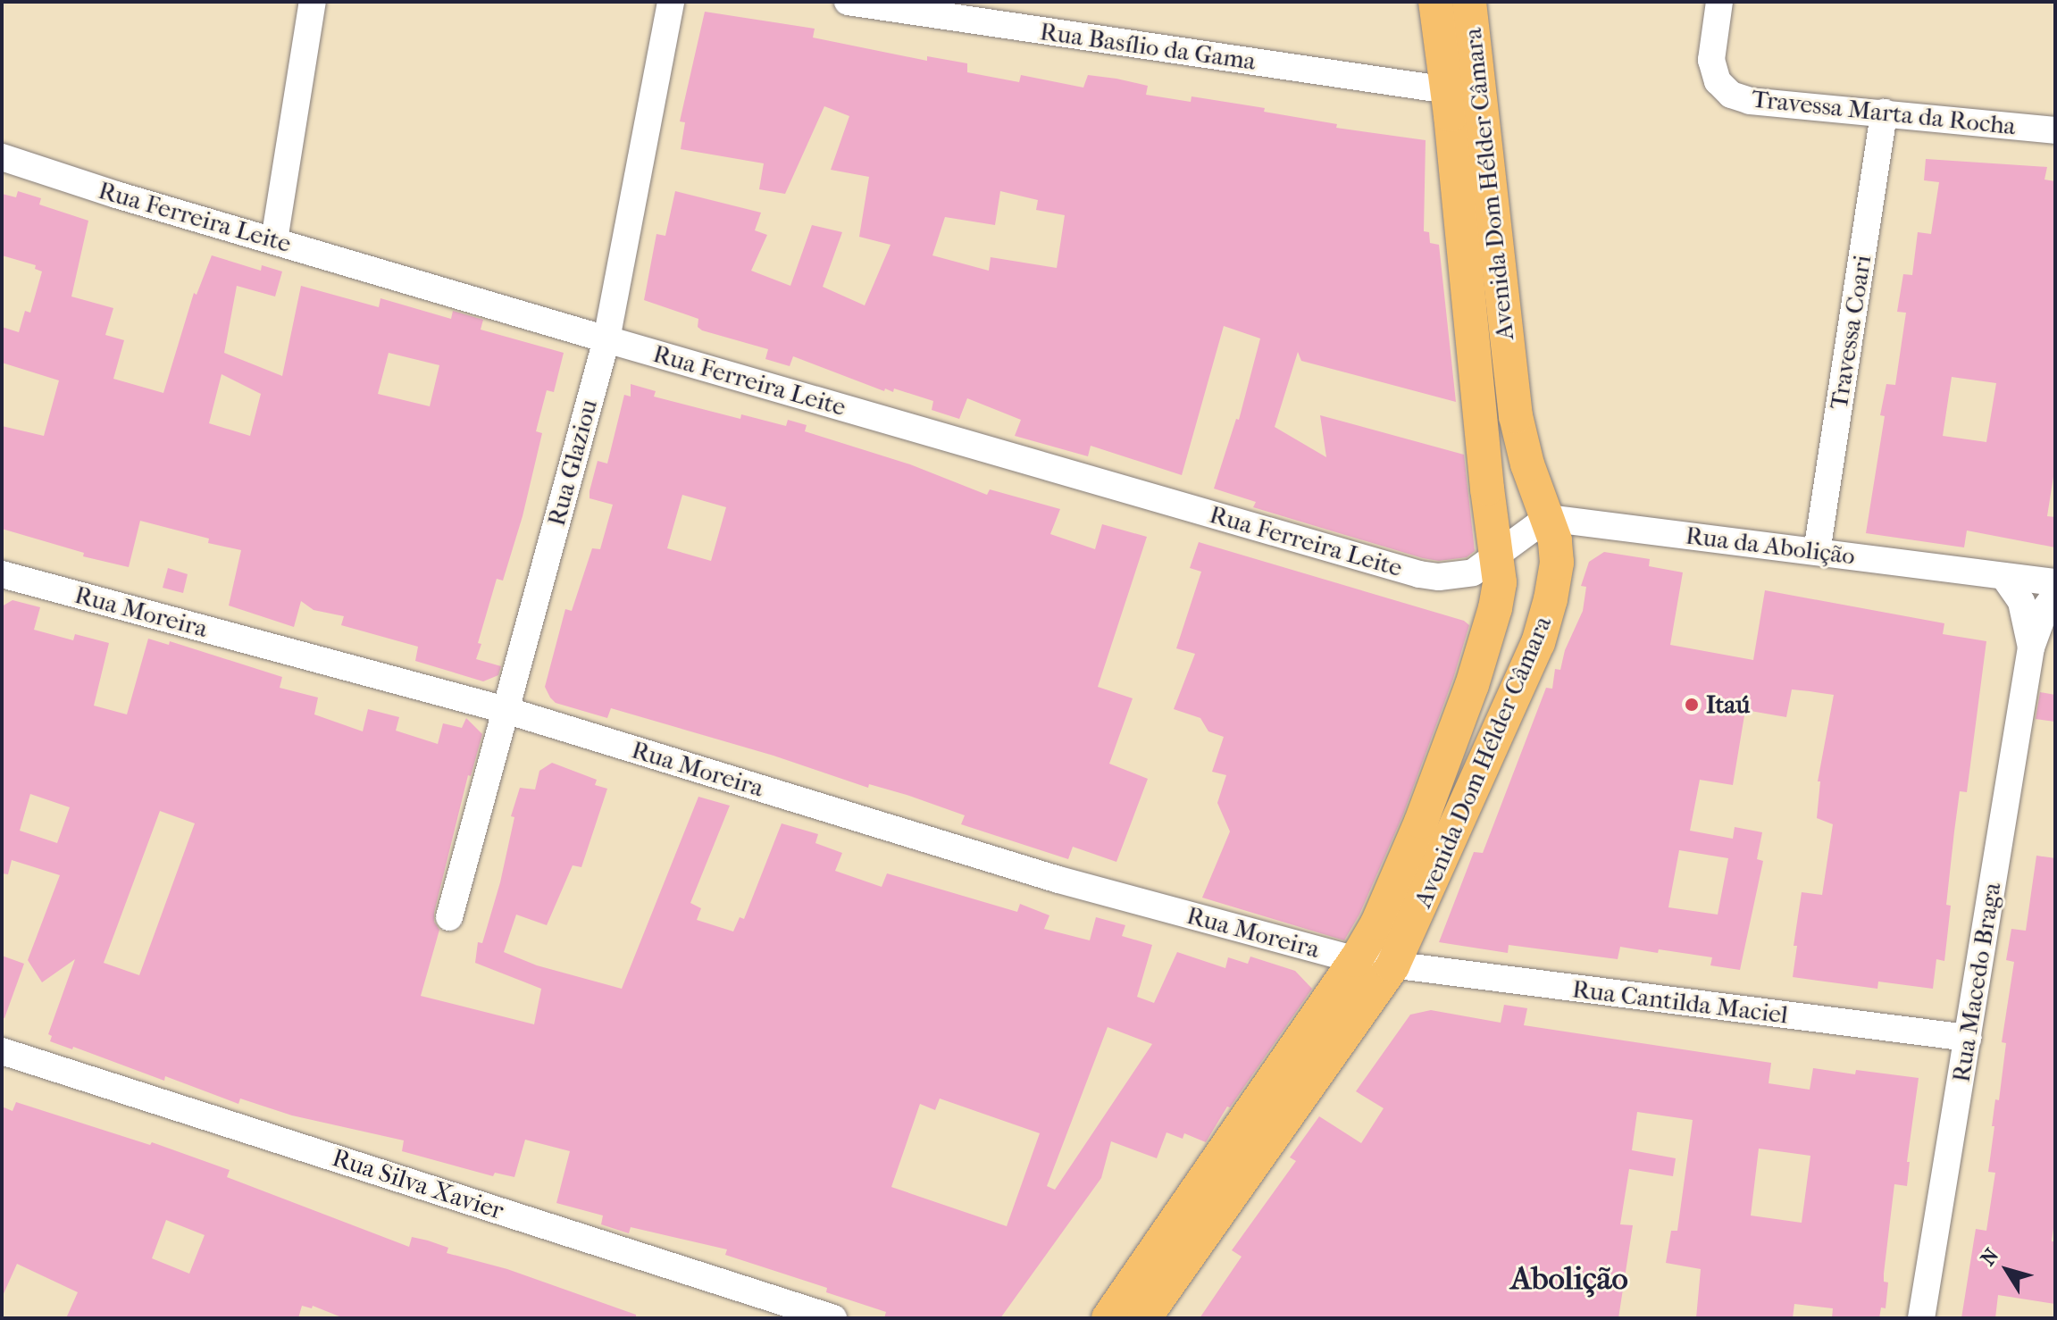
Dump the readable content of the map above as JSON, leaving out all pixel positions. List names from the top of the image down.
{
  "streets": {
    "main road": ["Avenida Dom Hélder Câmara"],
    "street": [
      "Rua Basílio da Gama",
      "Travessa Marta da Rocha",
      "Rua Ferreira Leite",
      "Travessa Coari",
      "Rua Glaziou",
      "Rua da Abolição",
      "Rua Moreira",
      "Rua Macedo Braga",
      "Rua Cantilda Maciel",
      "Rua Silva Xavier"
    ]
  },
  "crossings": [
    ["Rua Basílio da Gama", "Avenida Dom Hélder Câmara"],
    ["Travessa Marta da Rocha", "Travessa Coari"],
    ["Avenida Dom Hélder Câmara", "Rua Ferreira Leite"],
    ["Avenida Dom Hélder Câmara", "Rua da Abolição"],
    ["Avenida Dom Hélder Câmara", "Rua Moreira"],
    ["Avenida Dom Hélder Câmara", "Rua Cantilda Maciel"],
    ["Rua Ferreira Leite", "Rua Glaziou"],
    ["Travessa Coari", "Rua da Abolição"],
    ["Rua Glaziou", "Rua Moreira"],
    ["Rua da Abolição", "Rua Macedo Braga"],
    ["Rua Moreira", "Rua Cantilda Maciel"],
    ["Rua Macedo Braga", "Rua Cantilda Maciel"]
  ],
  "districts": ["Abolição"],
  "places": ["Itaú"],
  "north": "top left"
}
